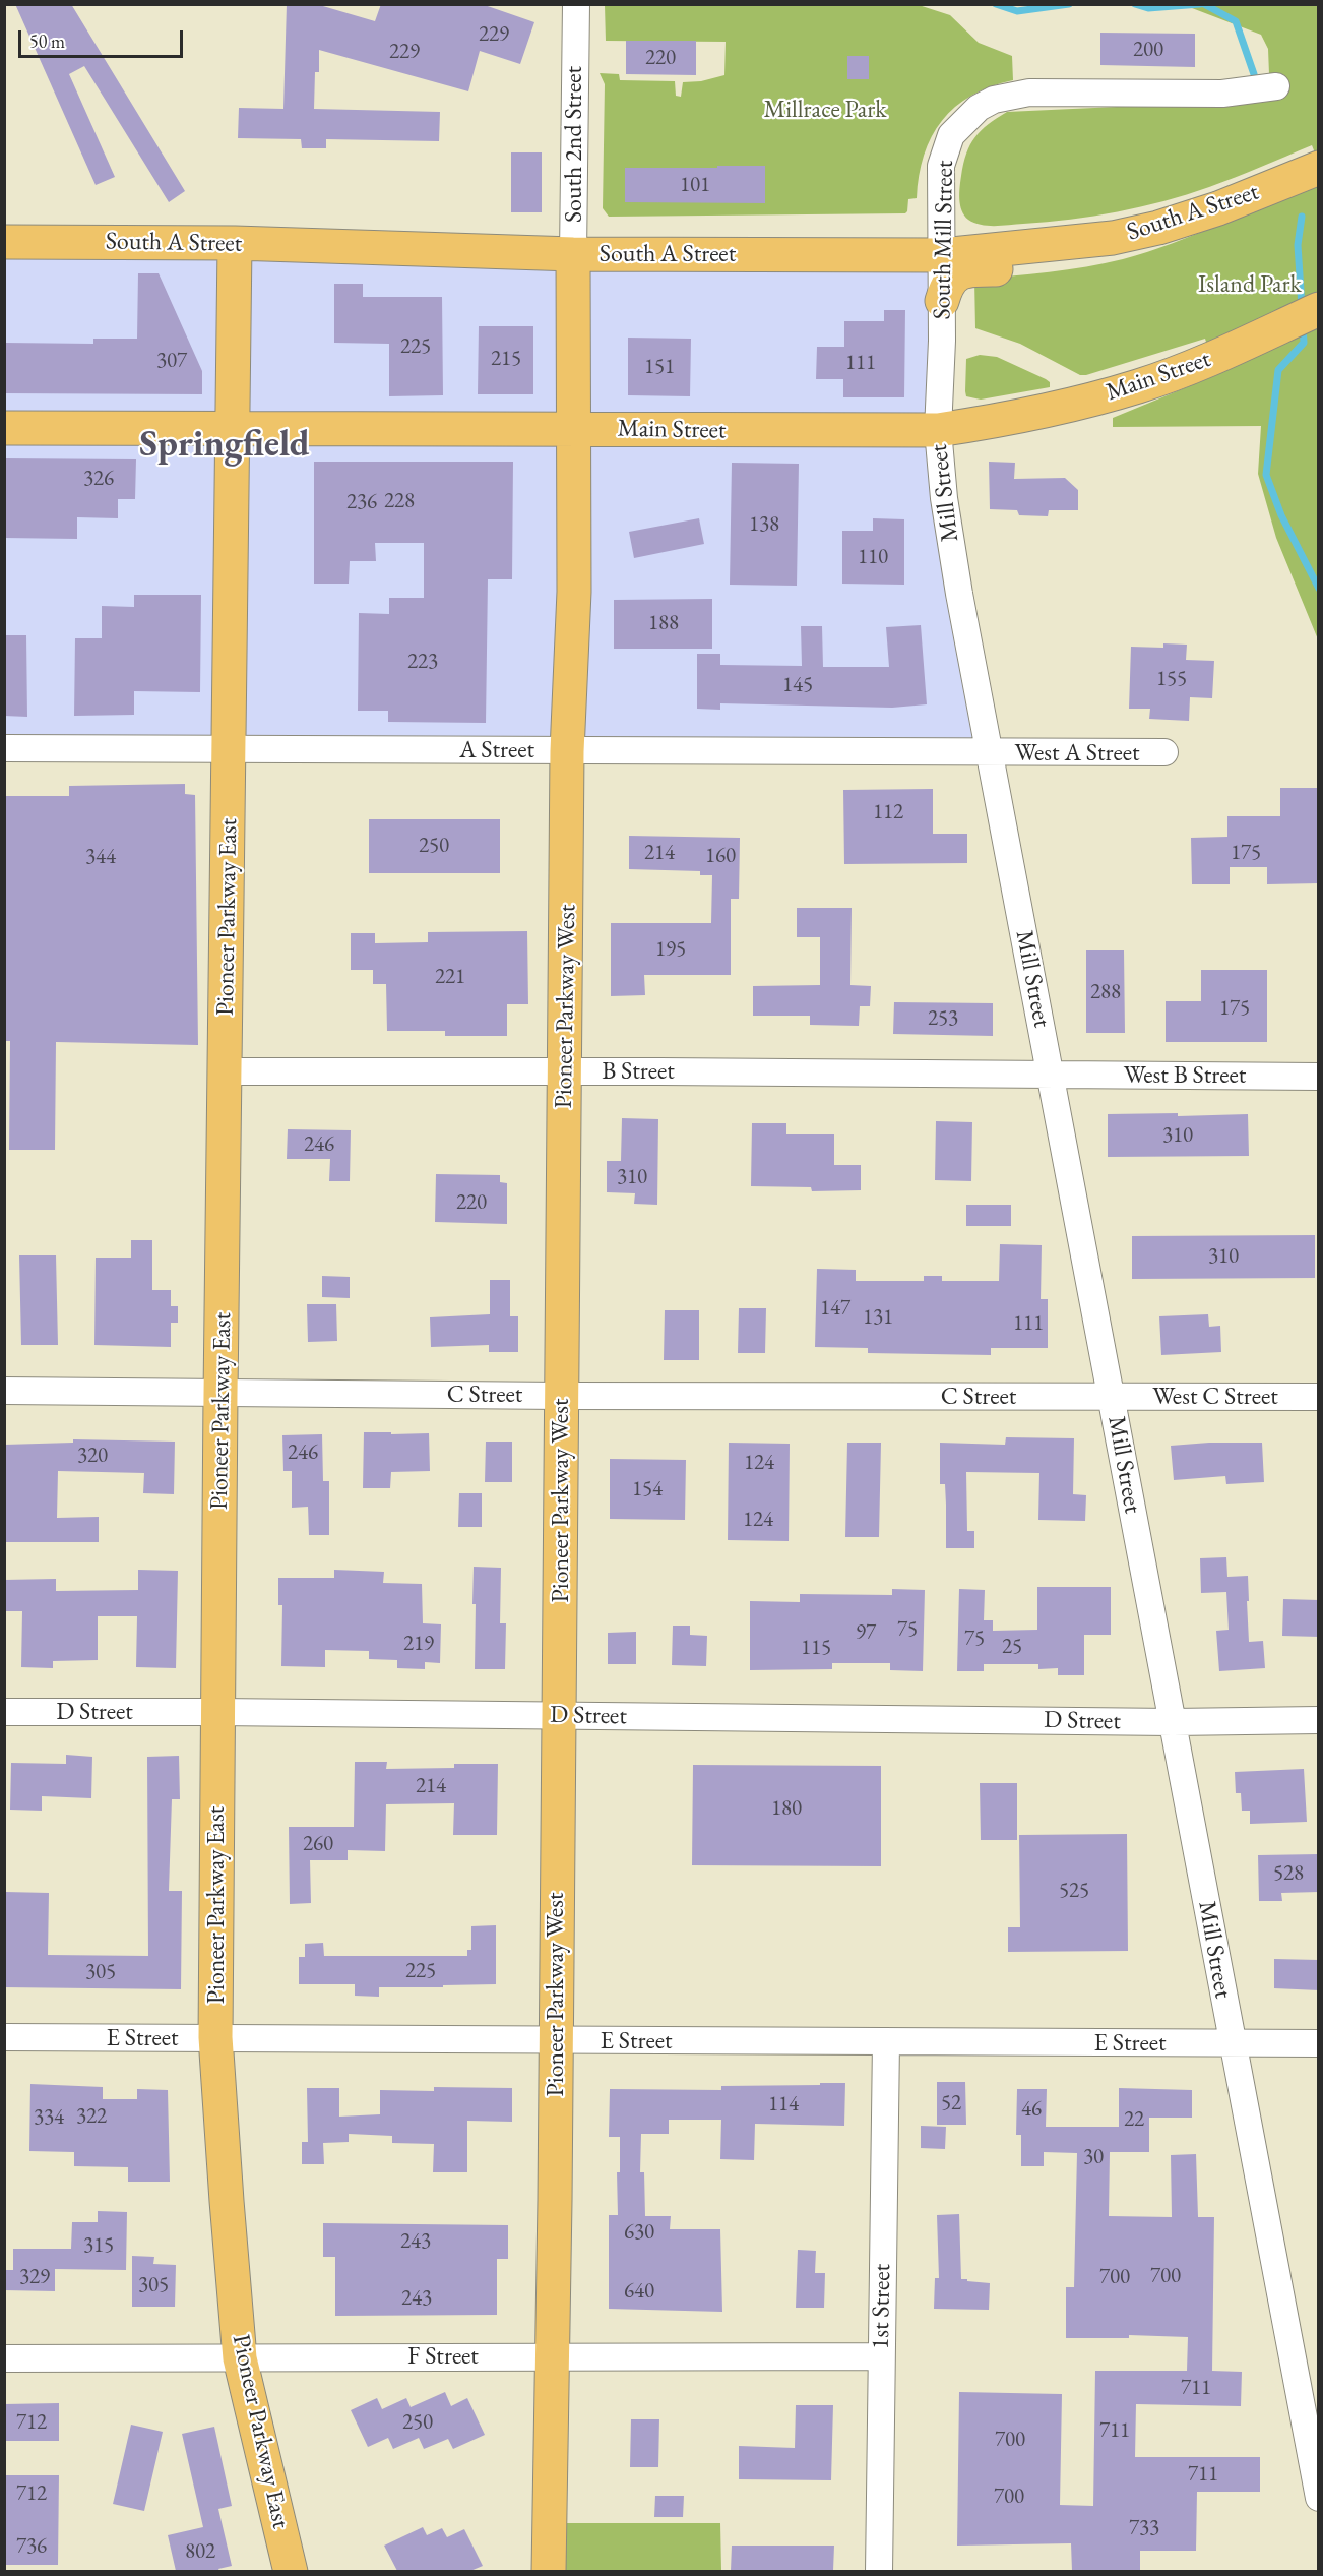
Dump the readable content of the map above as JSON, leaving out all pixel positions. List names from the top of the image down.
{
  "streets": {
    "main road": [
      "South 2nd Street",
      "South A Street",
      "Main Street",
      "Pioneer Parkway East",
      "Pioneer Parkway West"
    ],
    "street": [
      "South Mill Street",
      "Mill Street",
      "A Street",
      "West A Street",
      "B Street",
      "West B Street",
      "C Street",
      "West C Street",
      "D Street",
      "E Street",
      "1st Street",
      "F Street"
    ]
  },
  "crossings": [
    ["South 2nd Street", "South A Street"],
    ["South 2nd Street", "Main Street"],
    ["South 2nd Street", "Pioneer Parkway West"],
    ["South A Street", "South Mill Street"],
    ["South A Street", "Pioneer Parkway East"],
    ["South Mill Street", "Main Street"],
    ["South Mill Street", "Mill Street"],
    ["Main Street", "Mill Street"],
    ["Main Street", "Pioneer Parkway East"],
    ["Main Street", "Pioneer Parkway West"],
    ["Mill Street", "A Street"],
    ["Mill Street", "West A Street"],
    ["Mill Street", "B Street"],
    ["Mill Street", "West B Street"],
    ["Mill Street", "C Street"],
    ["Mill Street", "West C Street"],
    ["Mill Street", "D Street"],
    ["Mill Street", "E Street"],
    ["A Street", "West A Street"],
    ["A Street", "Pioneer Parkway East"],
    ["A Street", "Pioneer Parkway West"],
    ["Pioneer Parkway East", "B Street"],
    ["Pioneer Parkway East", "C Street"],
    ["Pioneer Parkway East", "D Street"],
    ["Pioneer Parkway East", "E Street"],
    ["Pioneer Parkway East", "F Street"],
    ["Pioneer Parkway West", "B Street"],
    ["Pioneer Parkway West", "C Street"],
    ["Pioneer Parkway West", "D Street"],
    ["Pioneer Parkway West", "E Street"],
    ["Pioneer Parkway West", "F Street"],
    ["B Street", "West B Street"],
    ["C Street", "West C Street"],
    ["E Street", "1st Street"],
    ["1st Street", "F Street"]
  ],
  "districts": ["Springfield"],
  "parks": ["Millrace Park", "Island Park"],
  "house_numbers": [
    "229",
    "200",
    "229",
    "220",
    "101",
    "225",
    "215",
    "307",
    "111",
    "151",
    "326",
    "228",
    "236",
    "138",
    "110",
    "188",
    "223",
    "155",
    "145",
    "112",
    "250",
    "214",
    "175",
    "160",
    "344",
    "195",
    "221",
    "288",
    "175",
    "253",
    "310",
    "246",
    "310",
    "220",
    "310",
    "147",
    "131",
    "111",
    "246",
    "320",
    "124",
    "154",
    "124",
    "75",
    "97",
    "75",
    "219",
    "25",
    "115",
    "214",
    "180",
    "260",
    "528",
    "525",
    "225",
    "305",
    "52",
    "114",
    "46",
    "322",
    "334",
    "22",
    "30",
    "630",
    "243",
    "315",
    "700",
    "329",
    "700",
    "305",
    "640",
    "243",
    "711",
    "712",
    "250",
    "711",
    "700",
    "711",
    "712",
    "700",
    "733",
    "736",
    "802"
  ],
  "scale_bar": "50 m"
}
